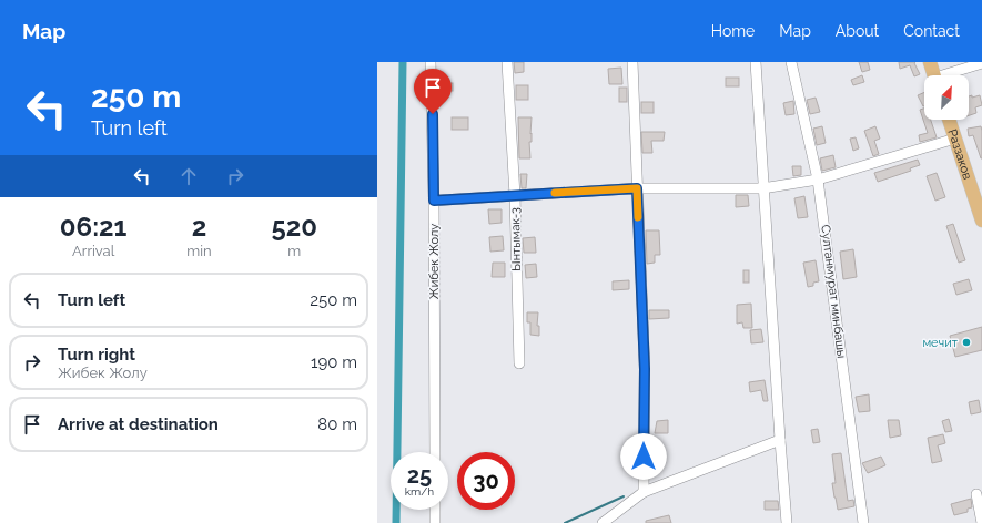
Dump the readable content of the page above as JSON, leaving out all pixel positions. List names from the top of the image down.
{
  "streets": {
    "main road": ["Раззаков"],
    "street": ["Ынтымак-3", "Жибек Жолу", "Султанмурат минбашы"]
  },
  "places": ["мечит"],
  "north": "top right",
  "page": {
    "header": "Map",
    "nav": [
      "Home",
      "Map",
      "About",
      "Contact"
    ],
    "turn": ["250 m", "Turn left"],
    "eta": [
      "06:21",
      "Arrival",
      "2",
      "min",
      "520",
      "m"
    ],
    "list": [
      {
        "name": "Turn left",
        "value": "250 m"
      },
      {
        "name": "Turn right",
        "note": "Жибек Жолу",
        "value": "190 m"
      },
      {
        "name": "Arrive at destination",
        "value": "80 m"
      }
    ],
    "speed": "25 km/h",
    "limit": "30"
  }
}
